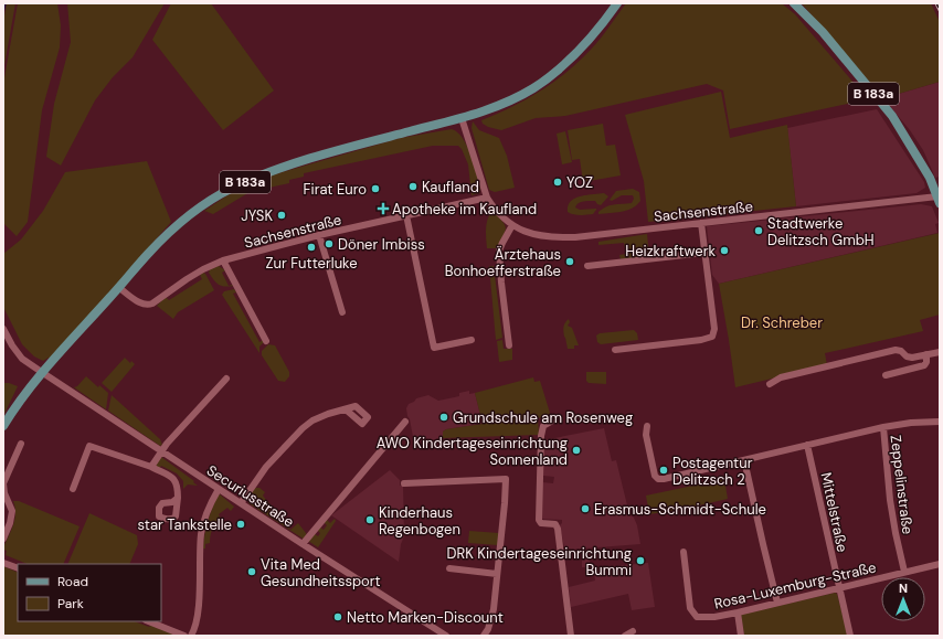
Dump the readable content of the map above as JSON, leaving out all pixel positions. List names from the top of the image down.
{
  "streets": {
    "main road": ["B 183a"],
    "street": [
      "Sachsenstraße",
      "Zeppelinstraße",
      "Securiusstraße",
      "Mittelstraße",
      "Rosa-Luxemburg-Straße"
    ]
  },
  "crossings": [
    ["B 183a", "Sachsenstraße"],
    ["B 183a", "Securiusstraße"],
    ["Zeppelinstraße", "Rosa-Luxemburg-Straße"],
    ["Mittelstraße", "Rosa-Luxemburg-Straße"]
  ],
  "parks": ["Dr. Schreber"],
  "places": {
    "other": [
      "YOZ",
      "Kaufland",
      "Firat Euro",
      "JYSK",
      "Stadtwerke Delitzsch GmbH",
      "Döner Imbiss",
      "Zur Futterluke",
      "Heizkraftwerk",
      "Ärztehaus Bonhoefferstraße",
      "Grundschule am Rosenweg",
      "AWO Kindertageseinrichtung Sonnenland",
      "Postagentur Delitzsch 2",
      "Erasmus-Schmidt-Schule",
      "Kinderhaus Regenbogen",
      "star Tankstelle",
      "DRK Kindertageseinrichtung Bummi",
      "Vita Med Gesundheitssport",
      "Netto Marken-Discount"
    ],
    "health": ["Apotheke im Kaufland"]
  },
  "legend": ["Road", "Park"],
  "north": "top"
}
